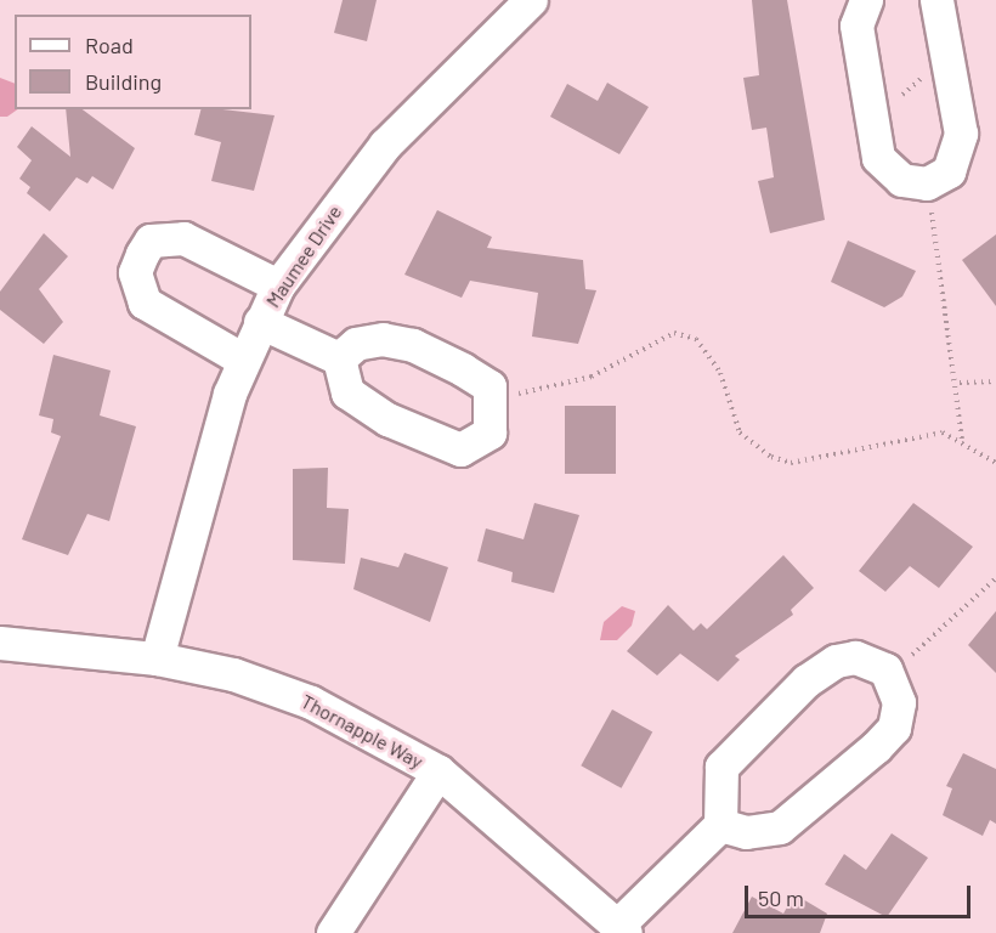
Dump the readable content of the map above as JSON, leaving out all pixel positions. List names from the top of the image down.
{
  "streets": {
    "street": ["Maumee Drive", "Thornapple Way"]
  },
  "crossings": [
    ["Maumee Drive", "Thornapple Way"]
  ],
  "legend": ["Road", "Building"],
  "scale_bar": "50 m"
}
